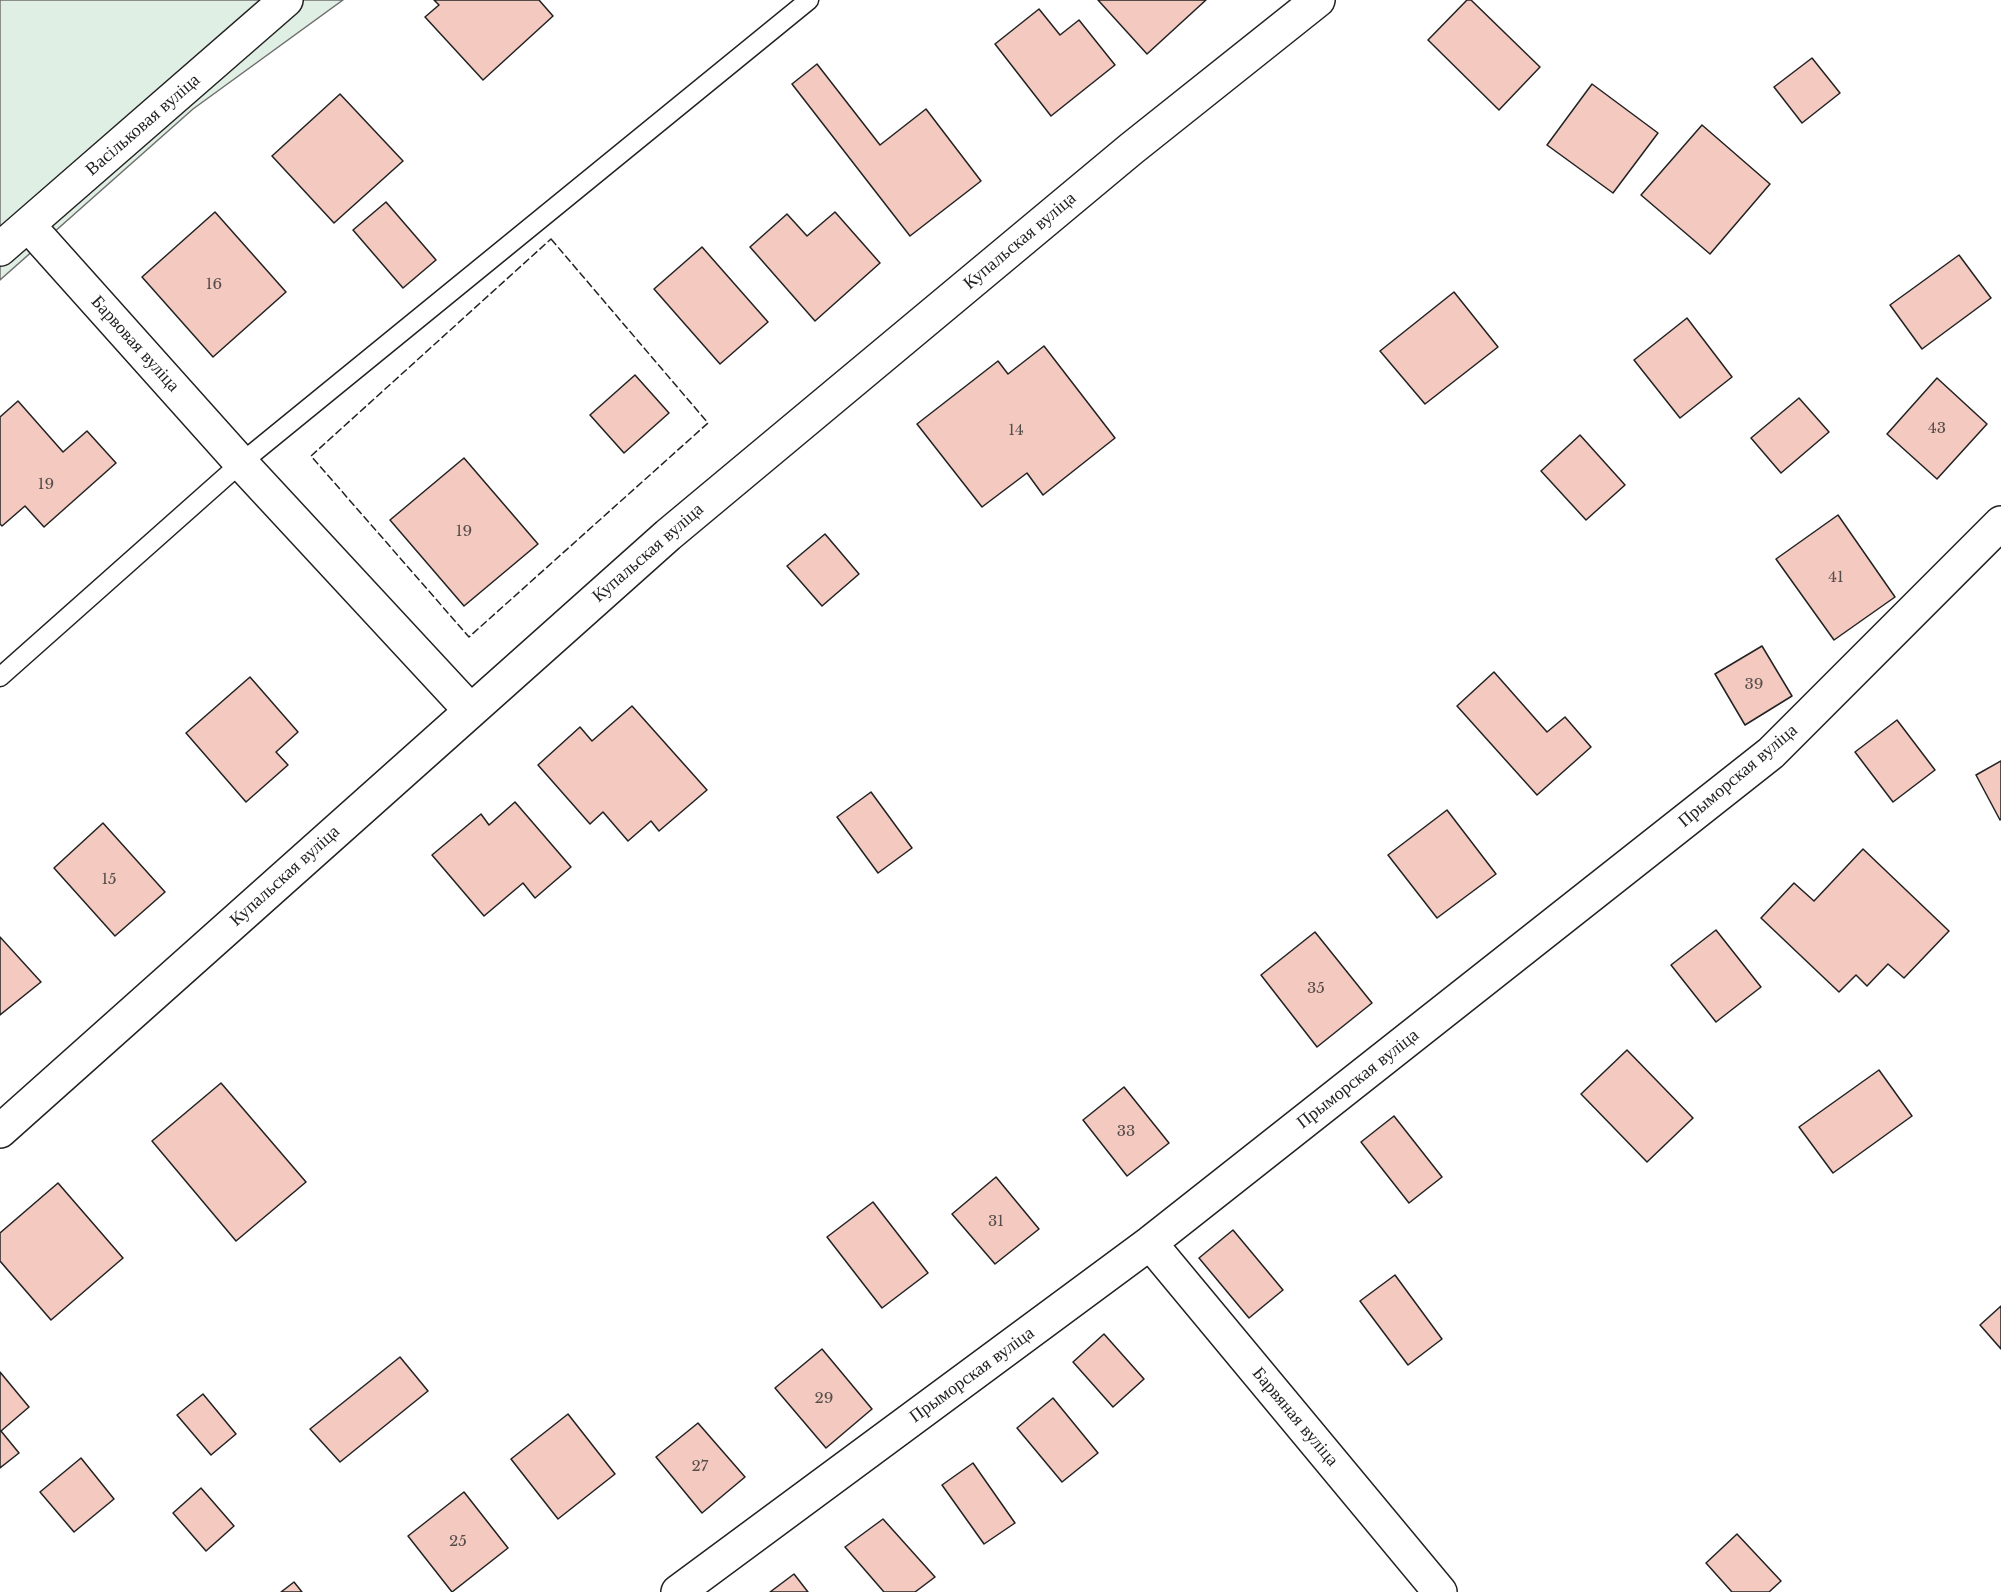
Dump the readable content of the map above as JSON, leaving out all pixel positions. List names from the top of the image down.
{
  "streets": {
    "street": [
      "Васільковая вуліца",
      "Купальская вуліца",
      "Барвовая вуліца",
      "Прыморская вуліца",
      "Барвяная вуліца"
    ]
  },
  "crossings": [
    ["Васільковая вуліца", "Барвовая вуліца"],
    ["Купальская вуліца", "Барвовая вуліца"],
    ["Прыморская вуліца", "Барвяная вуліца"]
  ],
  "house_numbers": [
    "16",
    "43",
    "14",
    "19",
    "19",
    "41",
    "39",
    "15",
    "35",
    "33",
    "31",
    "29",
    "27",
    "25"
  ]
}
